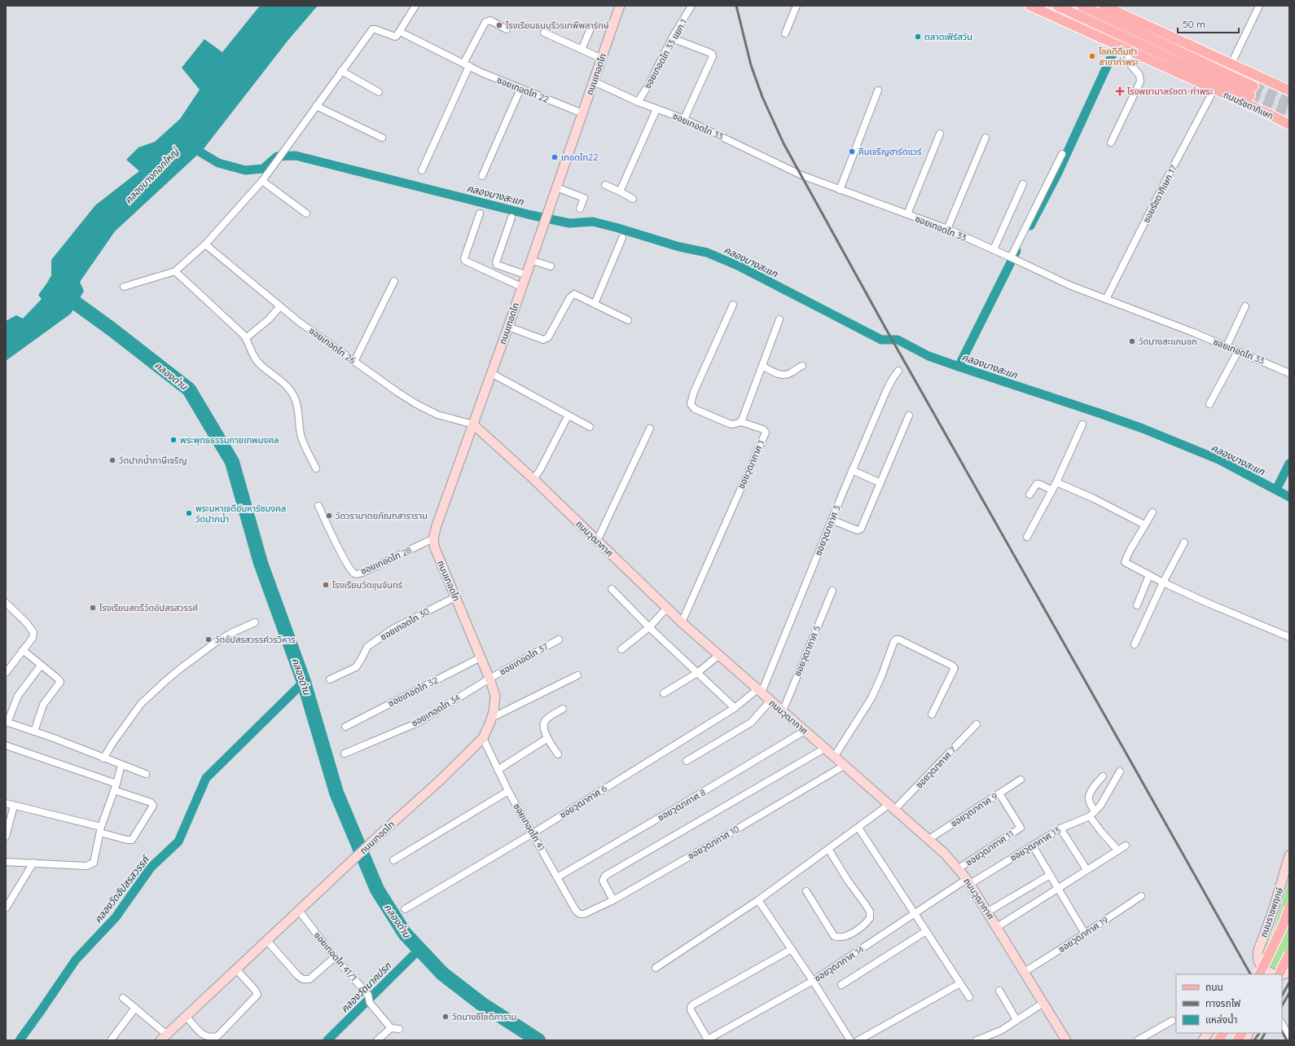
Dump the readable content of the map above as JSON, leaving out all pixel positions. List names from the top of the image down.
{
  "streets": {
    "main road": [
      "ถนนเทอดไท",
      "ถนนรัชดาภิเษก",
      "ถนนวุฒากาศ",
      "ถนนราชพฤกษ์"
    ],
    "street": [
      "ซอยเทอดไท 33 แยก 1",
      "ซอยเทอดไท 22",
      "ซอยเทอดไท 33",
      "ซอยรัชดาภิเษก 17",
      "ซอยเทอดไท 26",
      "ซอยวุฒากาศ 1",
      "ซอยวุฒากาศ 3",
      "ซอยเทอดไท 28",
      "ซอยเทอดไท 30",
      "ซอยวุฒากาศ 5",
      "ซอยเทอดไท 37",
      "ซอยเทอดไท 32",
      "ซอยเทอดไท 34",
      "ซอยวุฒากาศ 7",
      "ซอยวุฒากาศ 6",
      "ซอยวุฒากาศ 8",
      "ซอยวุฒากาศ 9",
      "ซอยเทอดไท 41",
      "ซอยวุฒากาศ 10",
      "ซอยวุฒากาศ 13",
      "ซอยวุฒากาศ 11",
      "ซอยวุฒากาศ 19",
      "ซอยเทอดไท 41/1",
      "ซอยวุฒากาศ 14"
    ]
  },
  "crossings": [
    ["ซอยเทอดไท 33 แยก 1", "ซอยเทอดไท 33"],
    ["ถนนเทอดไท", "ซอยเทอดไท 22"],
    ["ถนนเทอดไท", "ซอยเทอดไท 33"],
    ["ถนนเทอดไท", "ซอยเทอดไท 26"],
    ["ถนนเทอดไท", "ถนนวุฒากาศ"],
    ["ถนนเทอดไท", "ซอยเทอดไท 28"],
    ["ถนนเทอดไท", "ซอยเทอดไท 30"],
    ["ถนนเทอดไท", "ซอยเทอดไท 37"],
    ["ถนนเทอดไท", "ซอยเทอดไท 32"],
    ["ถนนเทอดไท", "ซอยเทอดไท 34"],
    ["ถนนเทอดไท", "ซอยเทอดไท 41"],
    ["ถนนเทอดไท", "ซอยเทอดไท 41/1"],
    ["ถนนรัชดาภิเษก", "ซอยรัชดาภิเษก 17"],
    ["ซอยเทอดไท 33", "ซอยรัชดาภิเษก 17"],
    ["ซอยเทอดไท 26", "ถนนวุฒากาศ"],
    ["ซอยวุฒากาศ 1", "ถนนวุฒากาศ"],
    ["ซอยวุฒากาศ 3", "ถนนวุฒากาศ"],
    ["ซอยวุฒากาศ 3", "ซอยวุฒากาศ 6"],
    ["ถนนวุฒากาศ", "ซอยวุฒากาศ 5"],
    ["ถนนวุฒากาศ", "ซอยวุฒากาศ 7"],
    ["ถนนวุฒากาศ", "ซอยวุฒากาศ 6"],
    ["ถนนวุฒากาศ", "ซอยวุฒากาศ 8"],
    ["ถนนวุฒากาศ", "ซอยวุฒากาศ 9"],
    ["ถนนวุฒากาศ", "ซอยวุฒากาศ 10"],
    ["ถนนวุฒากาศ", "ซอยวุฒากาศ 13"],
    ["ถนนวุฒากาศ", "ซอยวุฒากาศ 11"],
    ["ถนนวุฒากาศ", "ซอยวุฒากาศ 19"],
    ["ถนนวุฒากาศ", "ซอยวุฒากาศ 14"],
    ["ซอยเทอดไท 37", "ซอยเทอดไท 34"],
    ["ซอยวุฒากาศ 6", "ซอยเทอดไท 41"],
    ["ซอยวุฒากาศ 8", "ซอยเทอดไท 41"],
    ["ซอยวุฒากาศ 9", "ซอยวุฒากาศ 11"],
    ["ซอยเทอดไท 41", "ซอยวุฒากาศ 10"],
    ["ซอยวุฒากาศ 13", "ซอยวุฒากาศ 14"]
  ],
  "water": [
    "คลองบางกอกใหญ่",
    "คลองบางสะแก",
    "คลองด่าน",
    "คลองวัดอัปสรสวรรค์",
    "คลองวัดนาคปรก"
  ],
  "places": {
    "other": [
      "โรงเรียนธนบุรีวรเทพีพลารักษ์",
      "ตลาดเฟิร์สวัน",
      "โชคดีติ่มซำ สาขาท่าพระ",
      "คิมเจริญฮาร์ดแวร์",
      "เทอดไท22",
      "วัดบางสะแกนอก",
      "พระพุทธธรรมกายเทพมงคล",
      "วัดปากน้ำภาษีเจริญ",
      "พระมหาเจดีย์มหารัชมงคล วัดปากน้ำ",
      "วัดวรามาตยภัณฑสาราราม",
      "โรงเรียนวัดขุนจันทร์",
      "โรงเรียนสตรีวัดอัปสรสวรรค์",
      "วัดอัปสรสวรรค์วรวิหาร",
      "วัดนางชีโชติการาม"
    ],
    "health": ["โรงพยาบาลรัชดา-ท่าพระ"]
  },
  "legend": ["ถนน", "ทางรถไฟ", "แหล่งน้ำ"],
  "scale_bar": "50 m"
}
